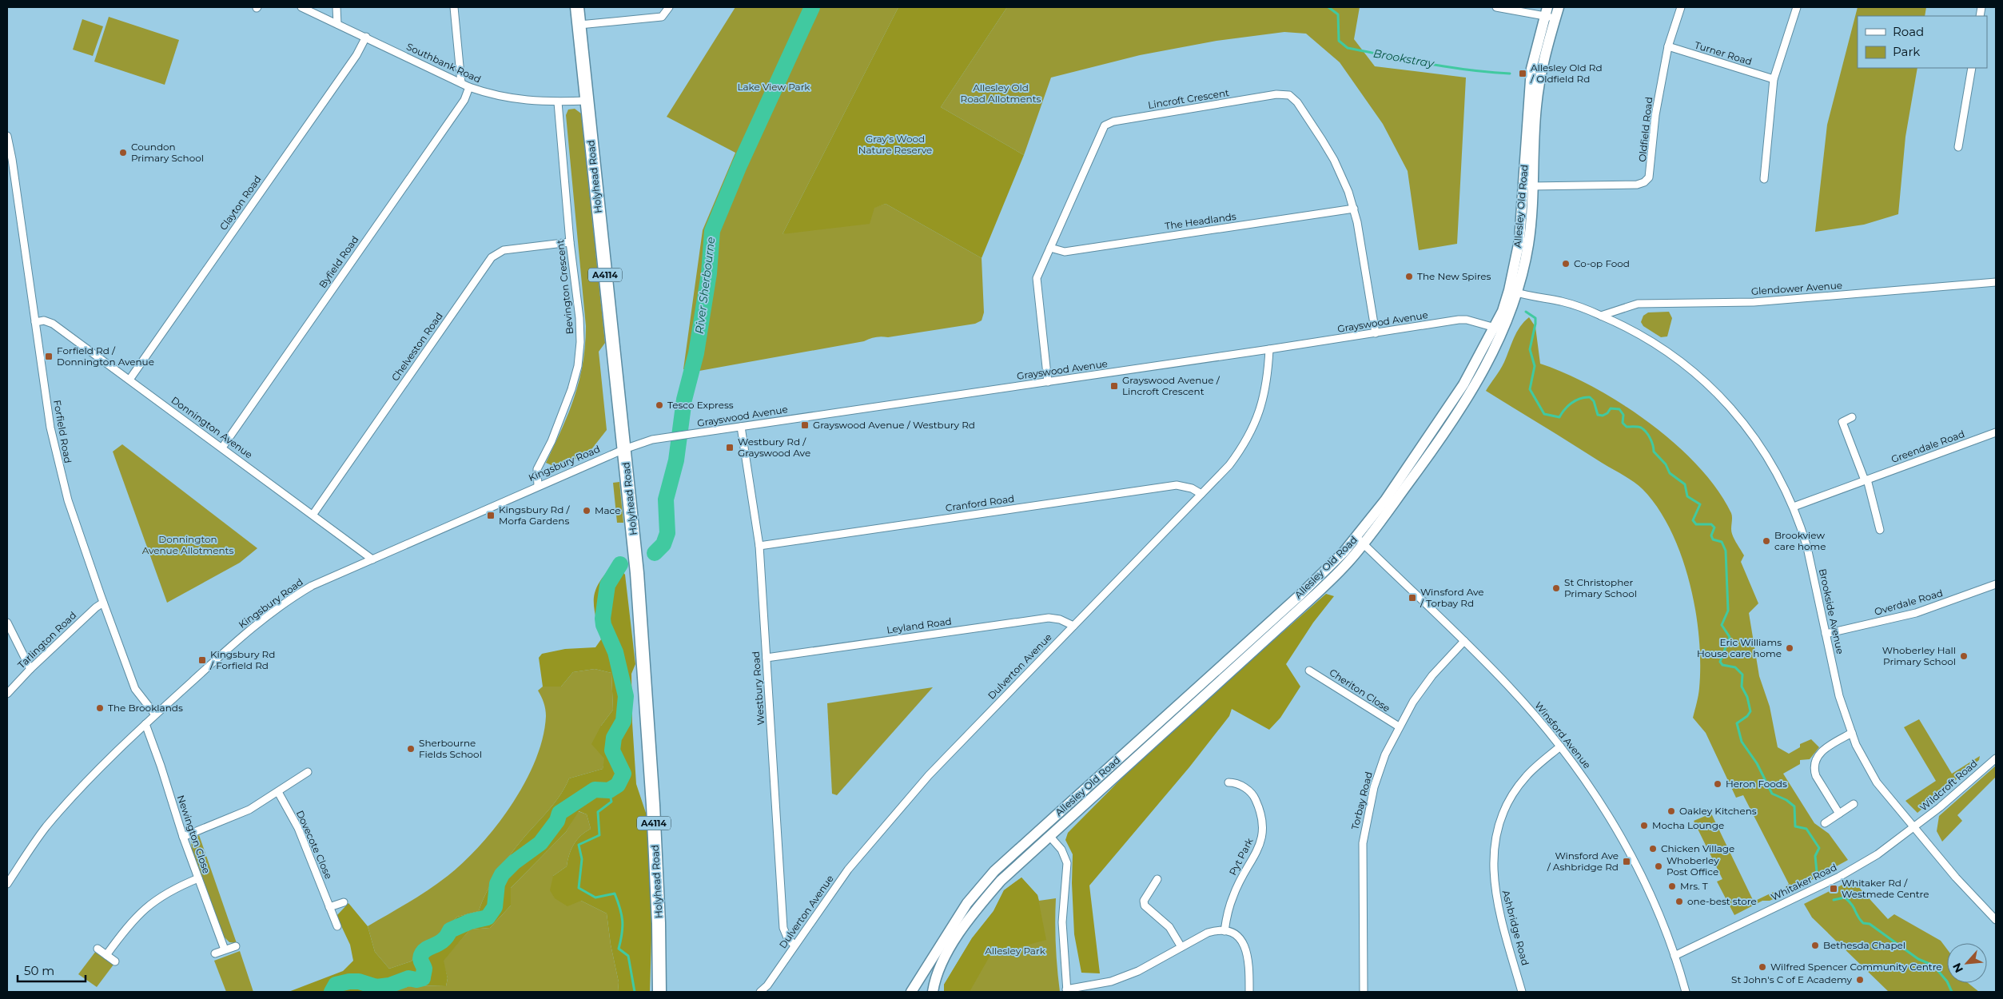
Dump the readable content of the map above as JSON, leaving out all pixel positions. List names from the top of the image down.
{
  "streets": {
    "highway": ["Holyhead Road", "A4114"],
    "main road": ["Allesley Old Road"],
    "street": [
      "Turner Road",
      "Southbank Road",
      "Lincroft Crescent",
      "Oldfield Road",
      "Clayton Road",
      "The Headlands",
      "Byfield Road",
      "Bevington Crescent",
      "Glendower Avenue",
      "Grayswood Avenue",
      "Chelveston Road",
      "Donnington Avenue",
      "Forfield Road",
      "Greendale Road",
      "Kingsbury Road",
      "Cranford Road",
      "Overdale Road",
      "Brookside Avenue",
      "Leyland Road",
      "Tarlington Road",
      "Dulverton Avenue",
      "Westbury Road",
      "Cheriton Close",
      "Winsford Avenue",
      "Wildcroft Road",
      "Torbay Road",
      "Newington Close",
      "Dovecote Close",
      "Pyt Park",
      "Whitaker Road",
      "Ashbridge Road"
    ]
  },
  "crossings": [
    ["Turner Road", "Oldfield Road"],
    ["Southbank Road", "Holyhead Road"],
    ["Southbank Road", "Clayton Road"],
    ["Southbank Road", "Byfield Road"],
    ["Southbank Road", "Bevington Crescent"],
    ["Lincroft Crescent", "The Headlands"],
    ["Lincroft Crescent", "Grayswood Avenue"],
    ["Oldfield Road", "Allesley Old Road"],
    ["Holyhead Road", "Grayswood Avenue"],
    ["Holyhead Road", "Kingsbury Road"],
    ["Clayton Road", "Donnington Avenue"],
    ["Allesley Old Road", "Grayswood Avenue"],
    ["Allesley Old Road", "Brookside Avenue"],
    ["Allesley Old Road", "Winsford Avenue"],
    ["Byfield Road", "Donnington Avenue"],
    ["Bevington Crescent", "Chelveston Road"],
    ["Bevington Crescent", "Kingsbury Road"],
    ["Glendower Avenue", "Brookside Avenue"],
    ["Grayswood Avenue", "Kingsbury Road"],
    ["Grayswood Avenue", "Dulverton Avenue"],
    ["Grayswood Avenue", "Westbury Road"],
    ["Chelveston Road", "Donnington Avenue"],
    ["Donnington Avenue", "Forfield Road"],
    ["Donnington Avenue", "Kingsbury Road"],
    ["Forfield Road", "Kingsbury Road"],
    ["Forfield Road", "Tarlington Road"],
    ["Greendale Road", "Brookside Avenue"],
    ["Kingsbury Road", "Newington Close"],
    ["Cranford Road", "Dulverton Avenue"],
    ["Cranford Road", "Westbury Road"],
    ["Overdale Road", "Brookside Avenue"],
    ["Brookside Avenue", "Wildcroft Road"],
    ["Brookside Avenue", "Whitaker Road"],
    ["Leyland Road", "Dulverton Avenue"],
    ["Leyland Road", "Westbury Road"],
    ["Dulverton Avenue", "Westbury Road"],
    ["Cheriton Close", "Torbay Road"],
    ["Winsford Avenue", "Torbay Road"],
    ["Winsford Avenue", "Whitaker Road"],
    ["Winsford Avenue", "Ashbridge Road"],
    ["Wildcroft Road", "Whitaker Road"]
  ],
  "water": ["Brookstray", "River Sherbourne"],
  "parks": [
    "Lake View Park",
    "Allesley Old Road Allotments",
    "Gray's Wood Nature Reserve",
    "Donnington Avenue Allotments",
    "Allesley Park"
  ],
  "places": {
    "transit": [
      "Allesley Old Rd / Oldfield Rd",
      "Forfield Rd / Donnington Avenue",
      "Grayswood Avenue / Lincroft Crescent",
      "Grayswood Avenue / Westbury Rd",
      "Westbury Rd / Grayswood Ave",
      "Kingsbury Rd / Morfa Gardens",
      "Winsford Ave / Torbay Rd",
      "Kingsbury Rd / Forfield Rd",
      "Winsford Ave / Ashbridge Rd",
      "Whitaker Rd / Westmede Centre"
    ],
    "other": [
      "Coundon Primary School",
      "Co-op Food",
      "The New Spires",
      "Tesco Express",
      "Mace",
      "Brookview care home",
      "St Christopher Primary School",
      "Eric Williams House care home",
      "Whoberley Hall Primary School",
      "The Brooklands",
      "Sherbourne Fields School",
      "Heron Foods",
      "Oakley Kitchens",
      "Mocha Lounge",
      "Chicken Village",
      "Whoberley Post Office",
      "Mrs. T",
      "one-best store",
      "Bethesda Chapel",
      "Wilfred Spencer Community Centre",
      "St John's C of E Academy"
    ]
  },
  "legend": ["Road", "Park"],
  "scale_bar": "50 m",
  "north": "bottom left"
}
